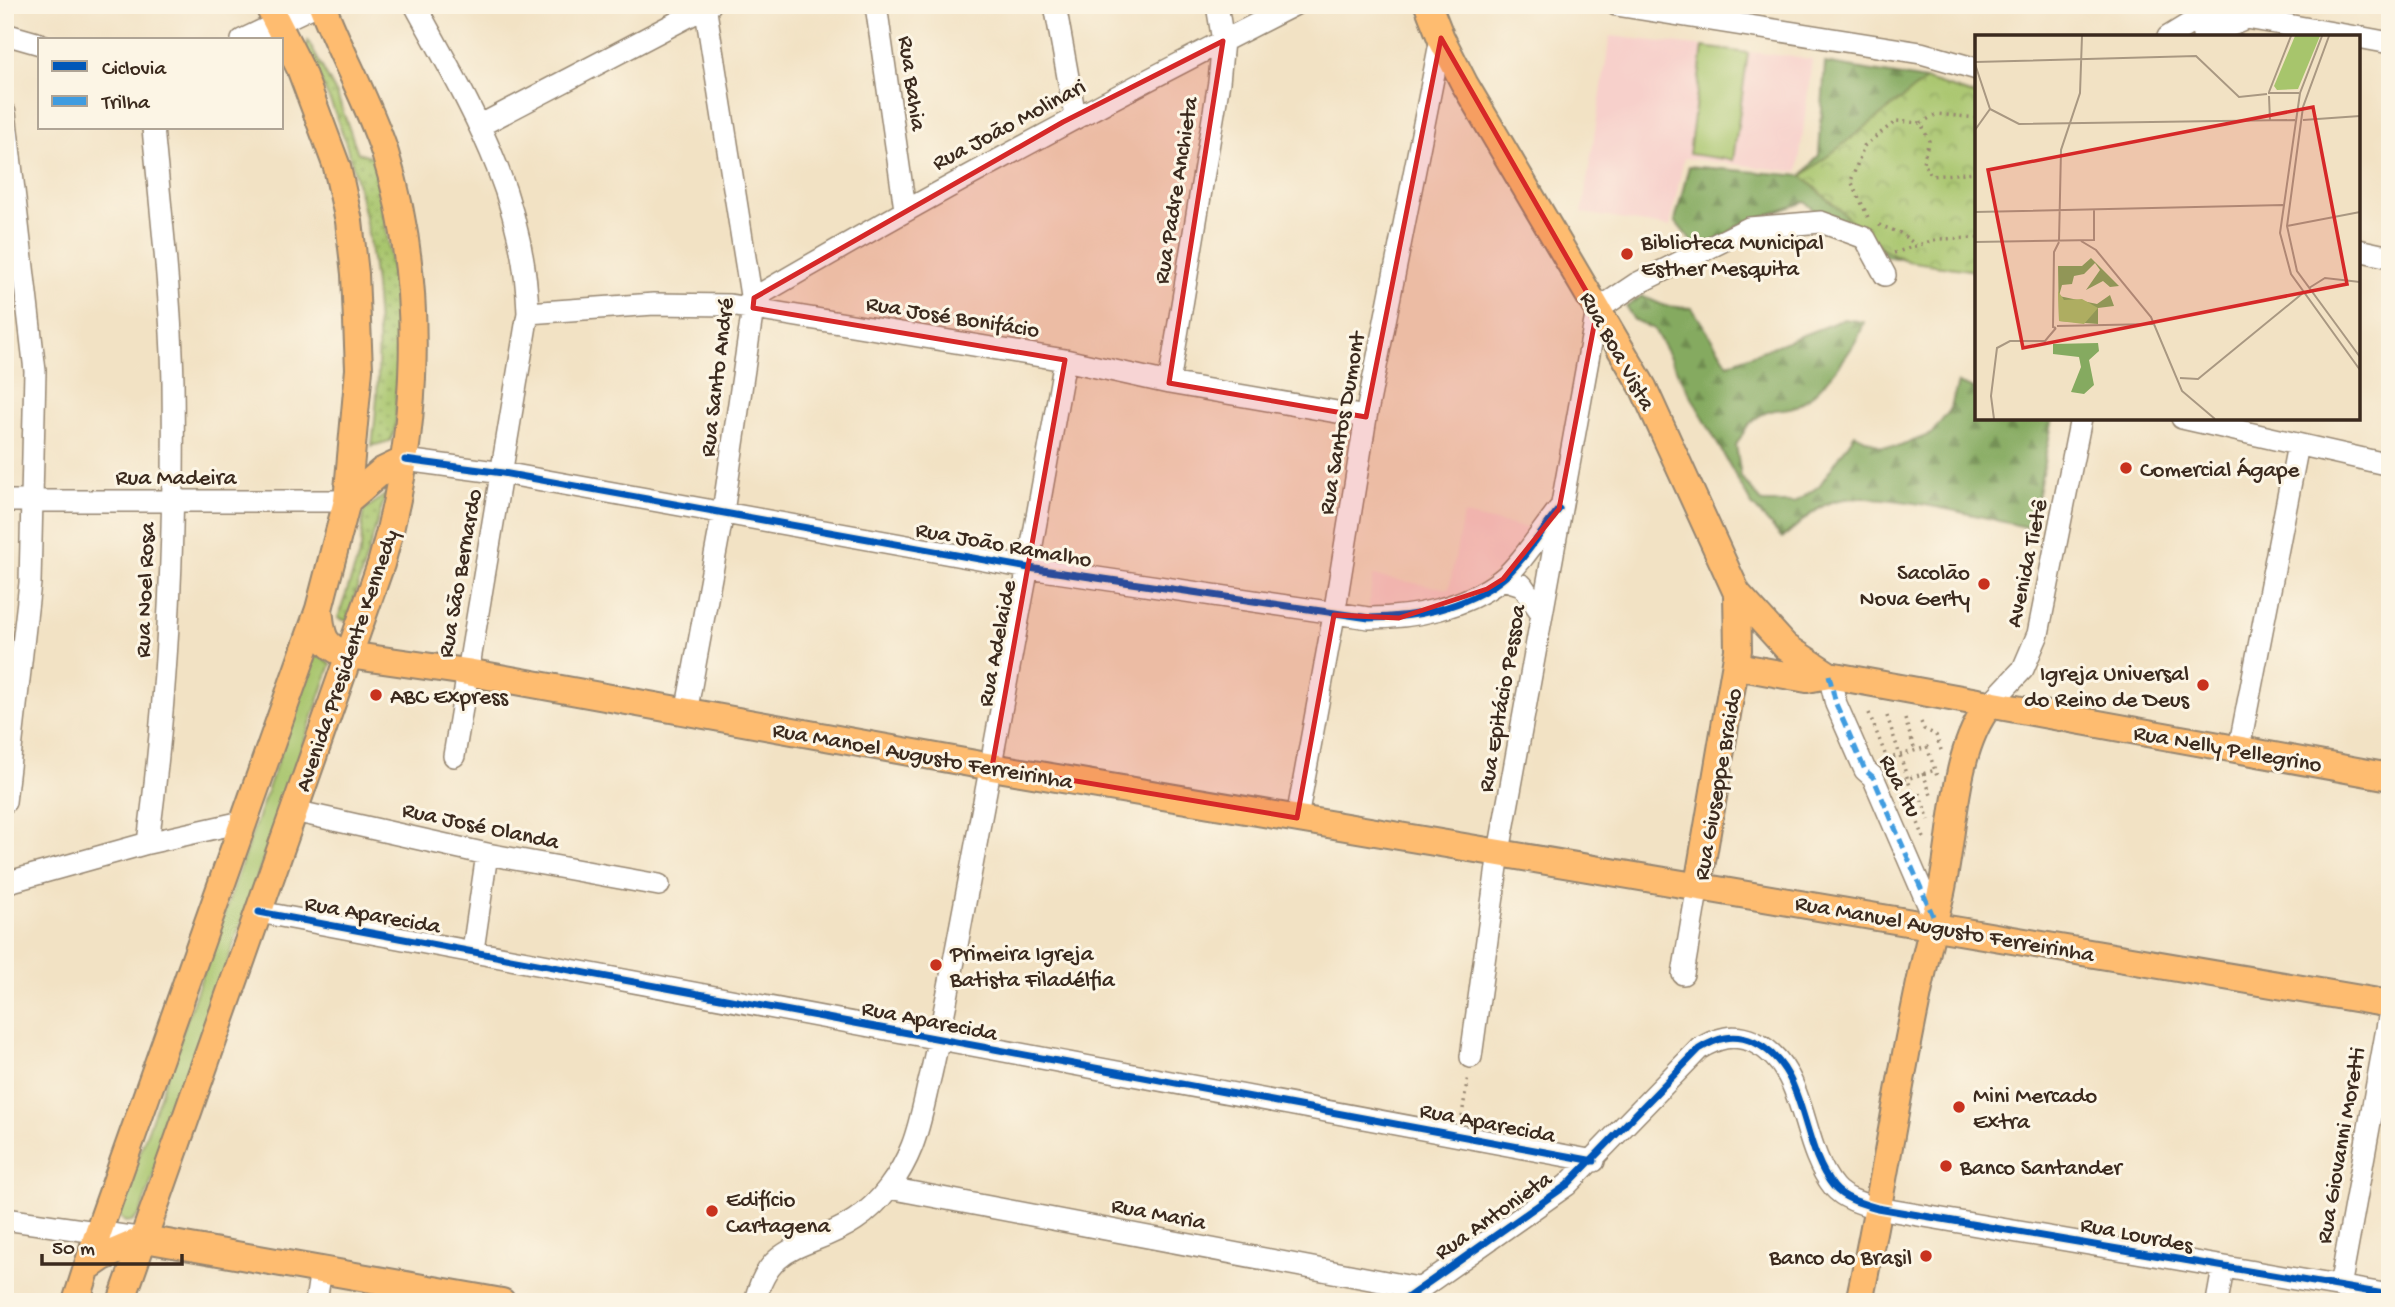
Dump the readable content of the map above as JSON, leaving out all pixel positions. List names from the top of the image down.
{
  "streets": {
    "main road": [
      "Rua Boa Vista",
      "Avenida Presidente Kennedy",
      "Rua Nelly Pellegrino",
      "Rua Manoel Augusto Ferreirinha",
      "Rua Giuseppe Braido",
      "Rua Manuel Augusto Ferreirinha"
    ],
    "street": [
      "Rua Bahia",
      "Rua João Molinari",
      "Rua Padre Anchieta",
      "Rua José Bonifácio",
      "Rua Santo André",
      "Rua Santos Dumont",
      "Rua Madeira",
      "Rua João Ramalho",
      "Avenida Tietê",
      "Rua São Bernardo",
      "Rua Noel Rosa",
      "Rua Adelaide",
      "Rua Epitácio Pessoa",
      "Rua Itu",
      "Rua José Olanda",
      "Rua Aparecida",
      "Rua Giovanni Moretti",
      "Rua Maria",
      "Rua Antonieta",
      "Rua Lourdes"
    ]
  },
  "crossings": [
    ["Rua Bahia", "Rua João Molinari"],
    ["Rua João Molinari", "Rua Padre Anchieta"],
    ["Rua João Molinari", "Rua José Bonifácio"],
    ["Rua João Molinari", "Rua Santo André"],
    ["Rua Padre Anchieta", "Rua José Bonifácio"],
    ["Rua José Bonifácio", "Rua Santo André"],
    ["Rua José Bonifácio", "Rua Santos Dumont"],
    ["Rua José Bonifácio", "Rua São Bernardo"],
    ["Rua José Bonifácio", "Rua Adelaide"],
    ["Rua Boa Vista", "Rua Santos Dumont"],
    ["Rua Boa Vista", "Rua Epitácio Pessoa"],
    ["Rua Boa Vista", "Rua Nelly Pellegrino"],
    ["Rua Boa Vista", "Rua Giuseppe Braido"],
    ["Rua Boa Vista", "Rua Itu"],
    ["Rua Santo André", "Rua João Ramalho"],
    ["Rua Santo André", "Rua Manoel Augusto Ferreirinha"],
    ["Rua Santos Dumont", "Rua João Ramalho"],
    ["Rua Santos Dumont", "Rua Manoel Augusto Ferreirinha"],
    ["Rua Madeira", "Rua Noel Rosa"],
    ["Rua Madeira", "Avenida Presidente Kennedy"],
    ["Rua João Ramalho", "Rua São Bernardo"],
    ["Rua João Ramalho", "Rua Adelaide"],
    ["Rua João Ramalho", "Avenida Presidente Kennedy"],
    ["Rua João Ramalho", "Rua Epitácio Pessoa"],
    ["Avenida Tietê", "Rua Nelly Pellegrino"],
    ["Rua São Bernardo", "Rua Manoel Augusto Ferreirinha"],
    ["Rua Adelaide", "Rua Manoel Augusto Ferreirinha"],
    ["Rua Adelaide", "Rua Aparecida"],
    ["Rua Adelaide", "Rua Maria"],
    ["Avenida Presidente Kennedy", "Rua Manoel Augusto Ferreirinha"],
    ["Avenida Presidente Kennedy", "Rua José Olanda"],
    ["Avenida Presidente Kennedy", "Rua Aparecida"],
    ["Rua Epitácio Pessoa", "Rua Manoel Augusto Ferreirinha"],
    ["Rua Epitácio Pessoa", "Rua Manuel Augusto Ferreirinha"],
    ["Rua Nelly Pellegrino", "Rua Giuseppe Braido"],
    ["Rua Nelly Pellegrino", "Rua Itu"],
    ["Rua Manoel Augusto Ferreirinha", "Rua Manuel Augusto Ferreirinha"],
    ["Rua Giuseppe Braido", "Rua Manuel Augusto Ferreirinha"],
    ["Rua Itu", "Rua Manuel Augusto Ferreirinha"],
    ["Rua Aparecida", "Rua Antonieta"],
    ["Rua Giovanni Moretti", "Rua Lourdes"],
    ["Rua Maria", "Rua Antonieta"],
    ["Rua Antonieta", "Rua Lourdes"]
  ],
  "places": [
    "Biblioteca Municipal Esther Mesquita",
    "Comercial Ágape",
    "Sacolão Nova Gerty",
    "Igreja Universal do Reino de Deus",
    "ABC Express",
    "Primeira Igreja Batista Filadélfia",
    "Mini Mercado Extra",
    "Banco Santander",
    "Edifício Cartagena",
    "Banco do Brasil"
  ],
  "legend": ["Ciclovia", "Trilha"],
  "scale_bar": "50 m"
}
